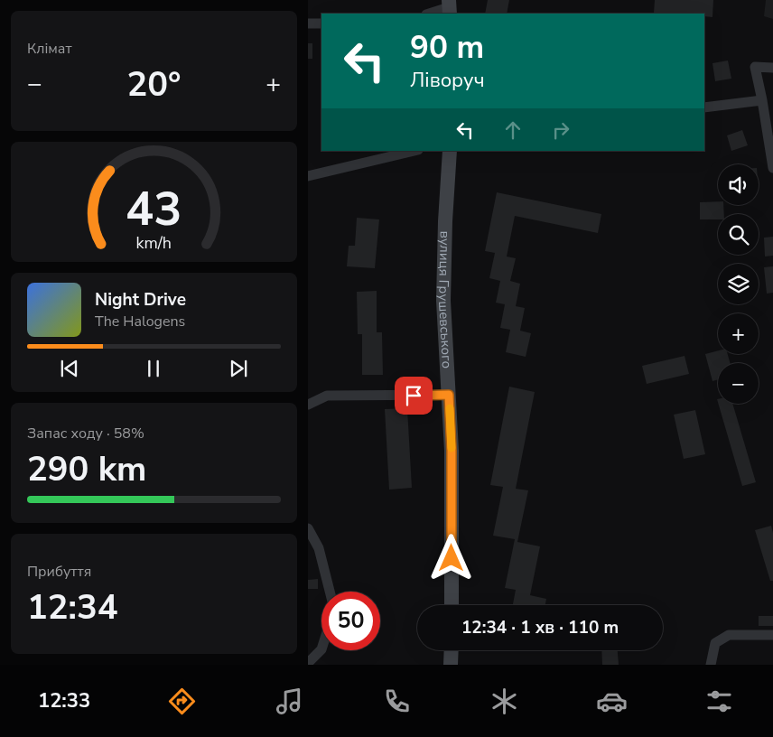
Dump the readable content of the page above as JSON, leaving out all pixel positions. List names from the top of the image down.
{
  "streets": {
    "main road": ["вулиця Грушевського"]
  },
  "page": {
    "tile": [
      "Клімат",
      ["Запас ходу · 58%", "290 km"],
      ["Прибуття", "12:34"]
    ],
    "turn": ["90 m", "Ліворуч"],
    "heat": ["−", "20°", "+"],
    "map_buttons": ["+", "−"],
    "song": ["Night Drive", "The Halogens"],
    "limit": "50",
    "trip": "12:34 · 1 хв · 110 m",
    "tabs": "12:33",
    "gauge": ["43", "km/h"]
  }
}
